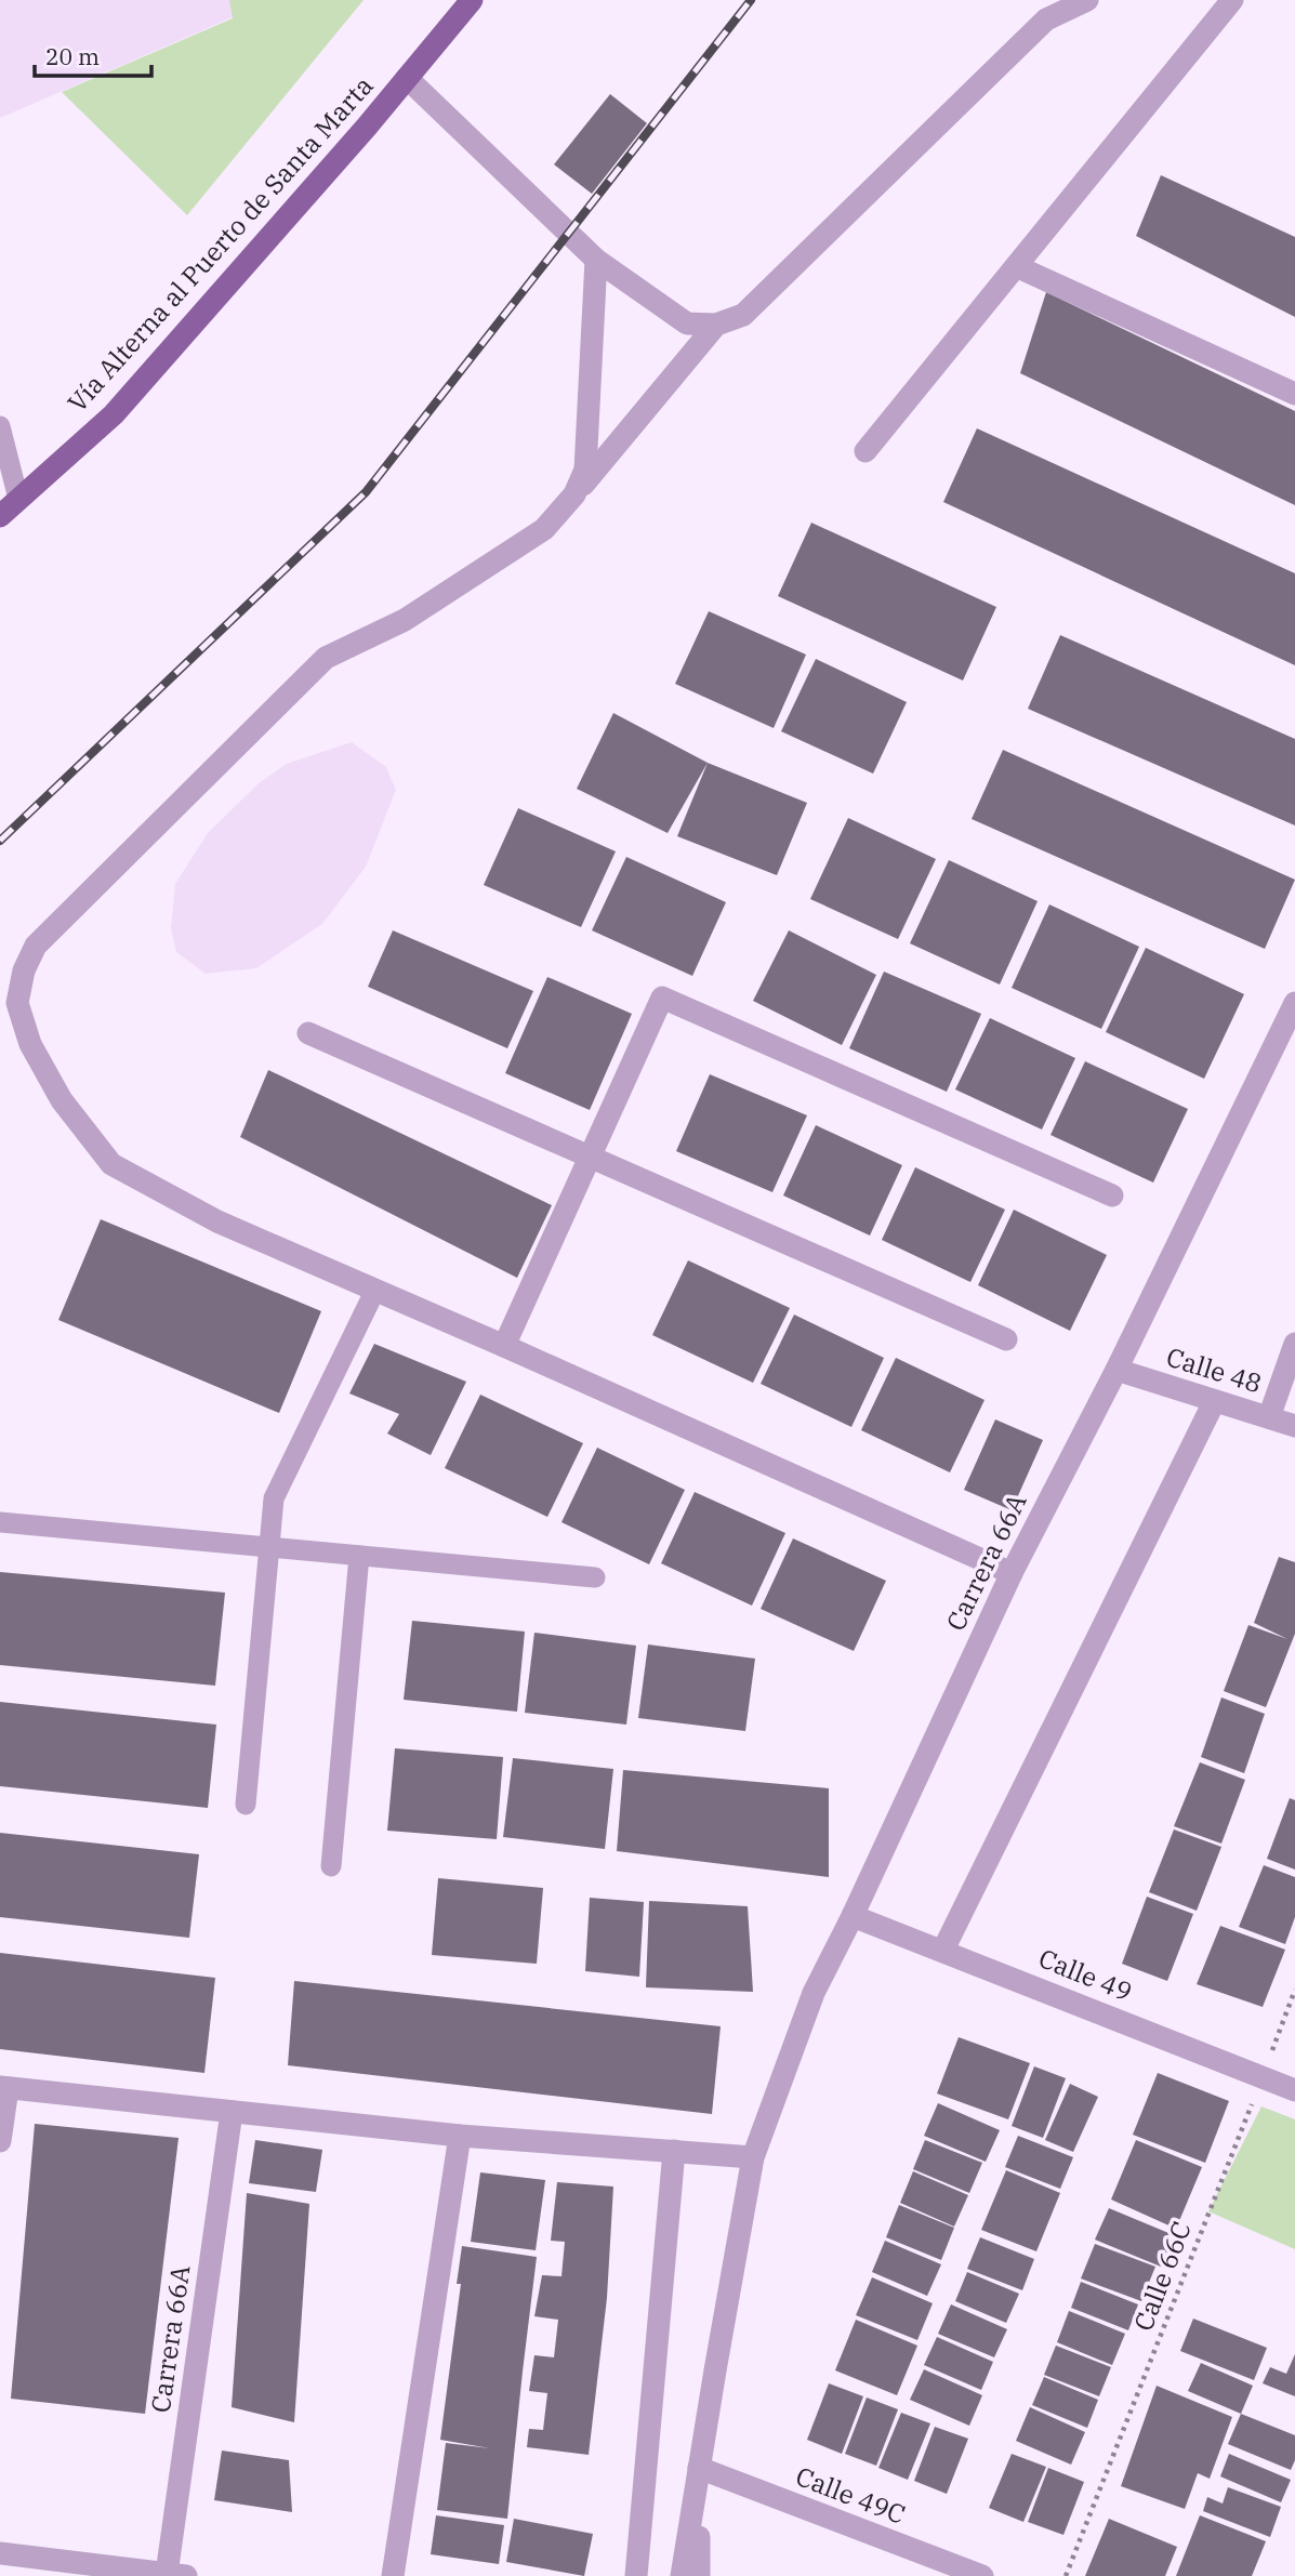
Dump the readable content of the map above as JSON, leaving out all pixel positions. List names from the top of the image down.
{
  "streets": {
    "main road": ["Vía Alterna al Puerto de Santa Marta"],
    "street": [
      "Calle 48",
      "Carrera 66A",
      "Calle 49",
      "Calle 49C"
    ],
    "path": ["Calle 66C"]
  },
  "crossings": [
    ["Calle 48", "Carrera 66A"],
    ["Carrera 66A", "Calle 49"],
    ["Carrera 66A", "Calle 49C"],
    ["Calle 49", "Calle 66C"]
  ],
  "scale_bar": "20 m"
}
